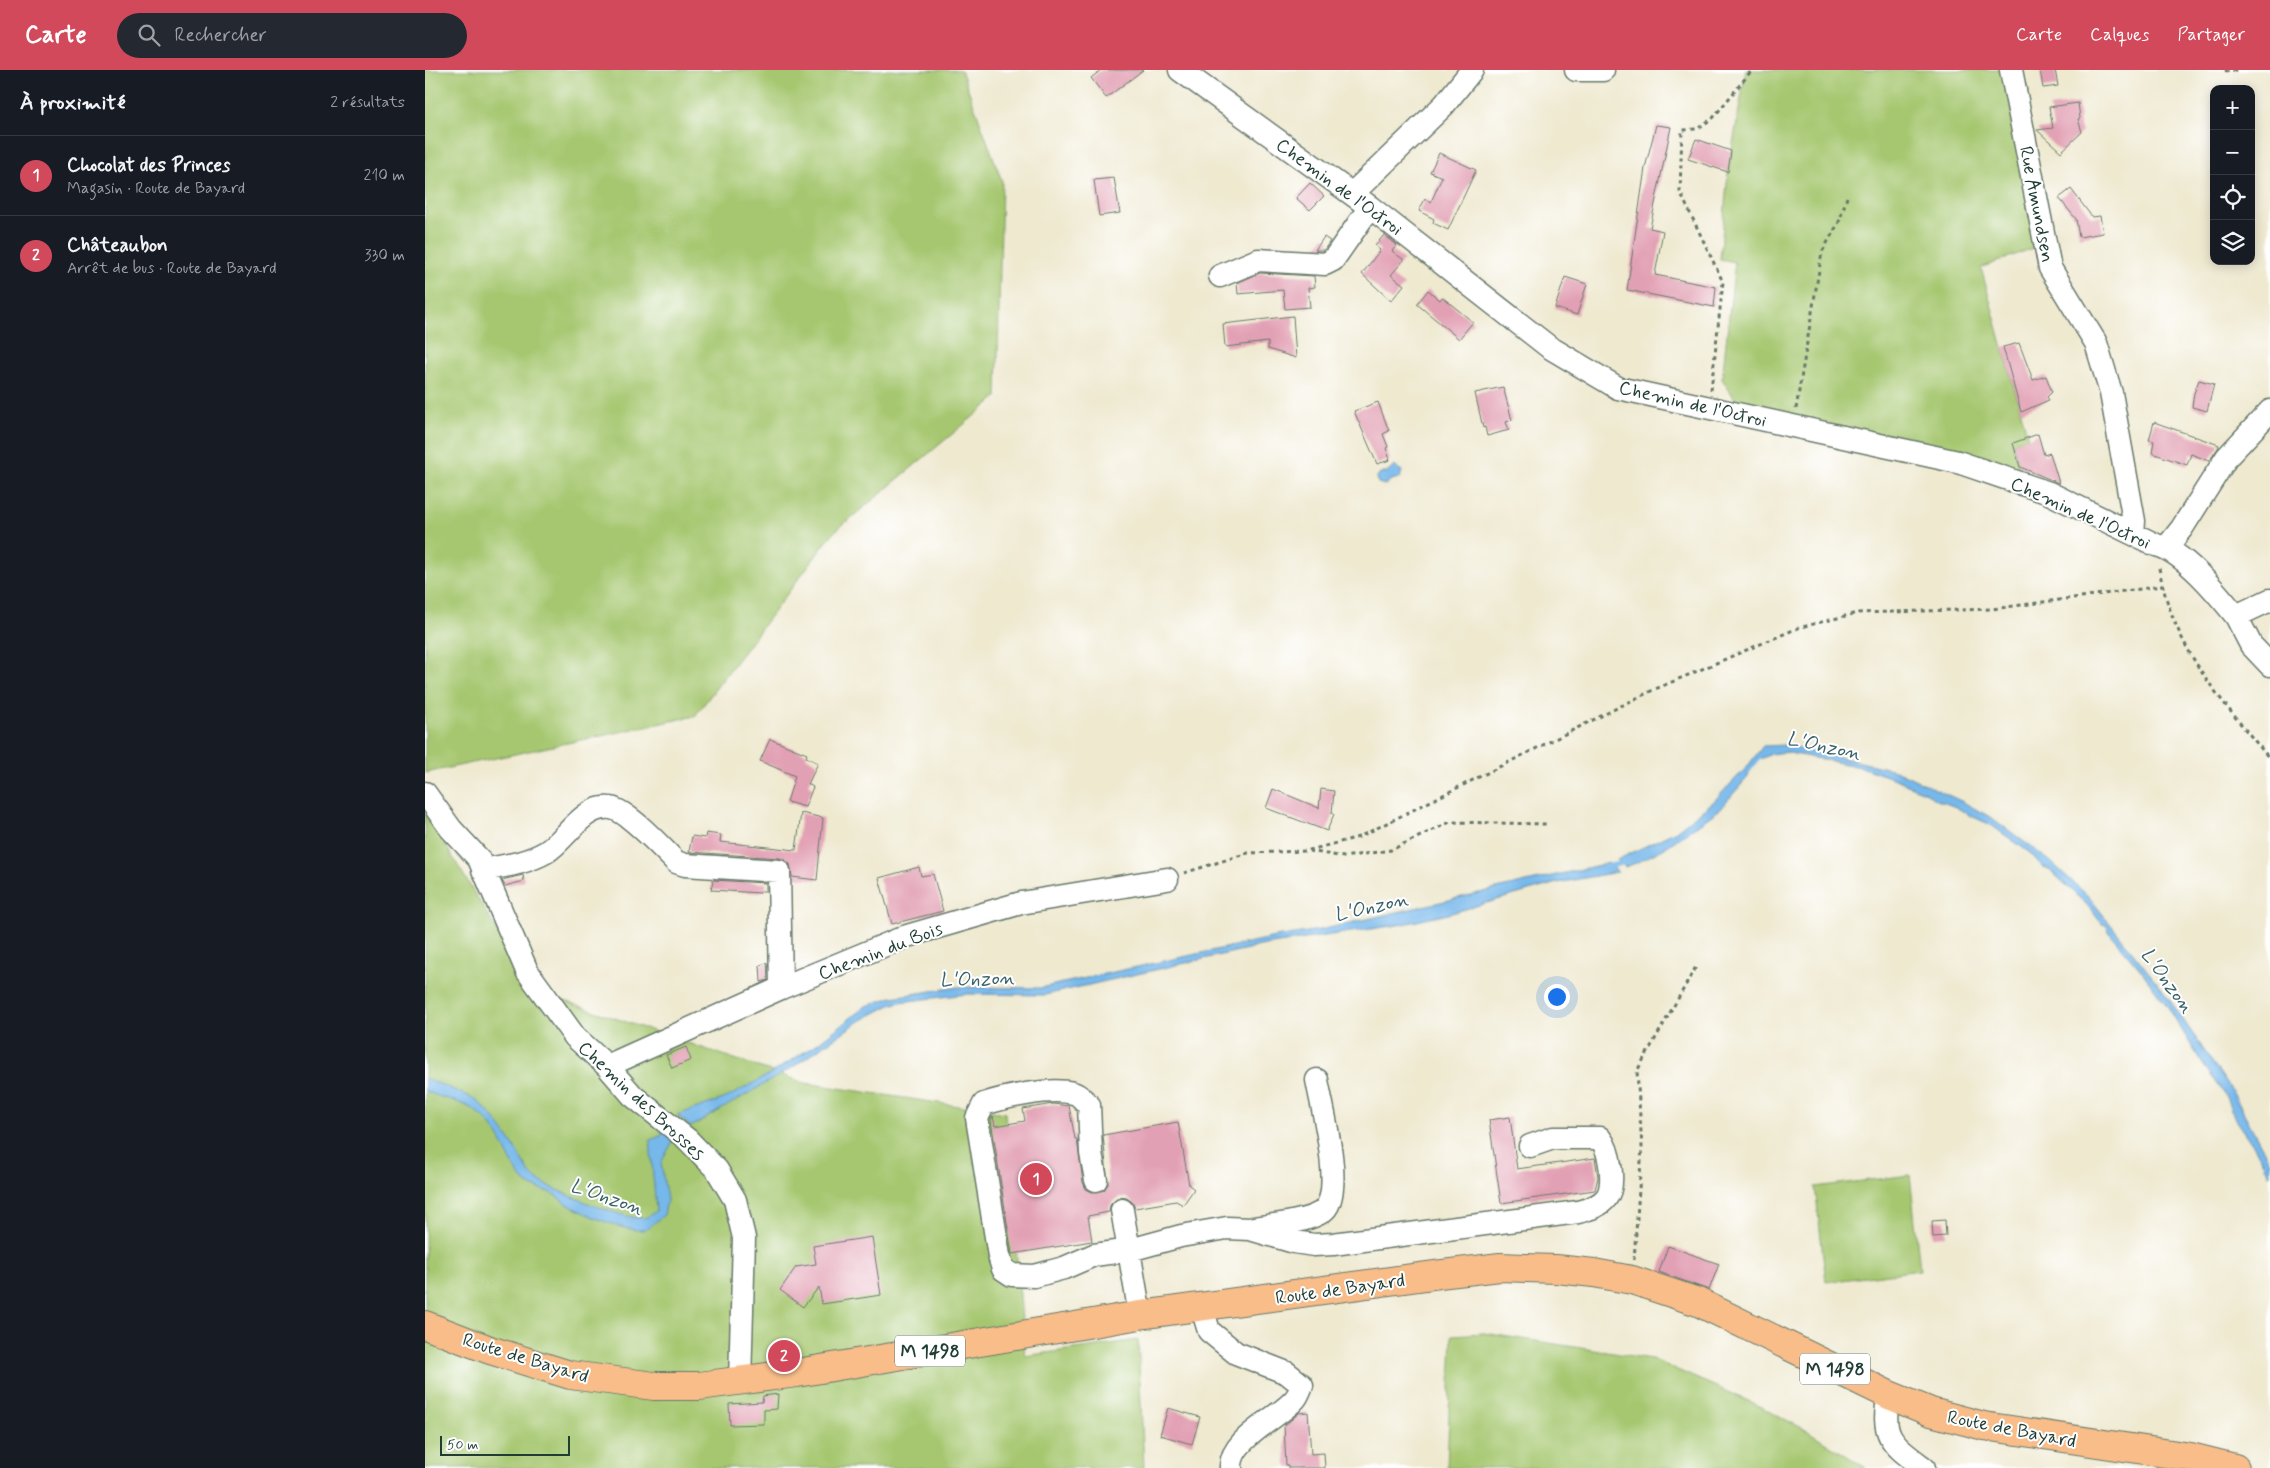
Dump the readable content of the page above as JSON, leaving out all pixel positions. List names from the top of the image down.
{
  "streets": {
    "main road": ["Route de Bayard", "M 1498"],
    "street": [
      "Chemin de l'Octroi",
      "Rue Amundsen",
      "Chemin du Bois",
      "Chemin des Brosses"
    ]
  },
  "crossings": [
    ["Chemin de l'Octroi", "Rue Amundsen"],
    ["Chemin du Bois", "Chemin des Brosses"],
    ["Chemin des Brosses", "Route de Bayard"]
  ],
  "water": ["L'Onzon"],
  "scale_bar": "50 m",
  "page": {
    "header": "Carte",
    "search": "Rechercher",
    "nav": ["Carte", "Calques", "Partager"],
    "heading": ["À proximité", "2 résultats"],
    "map_buttons": ["+", "−"],
    "list": [
      {
        "mark": "1",
        "name": "Chocolat des Princes",
        "note": "Magasin · Route de Bayard",
        "value": "210 m"
      },
      {
        "mark": "2",
        "name": "Châteaubon",
        "note": "Arrêt de bus · Route de Bayard",
        "value": "330 m"
      }
    ],
    "pins": ["1", "2"],
    "scale": "50 m"
  }
}
